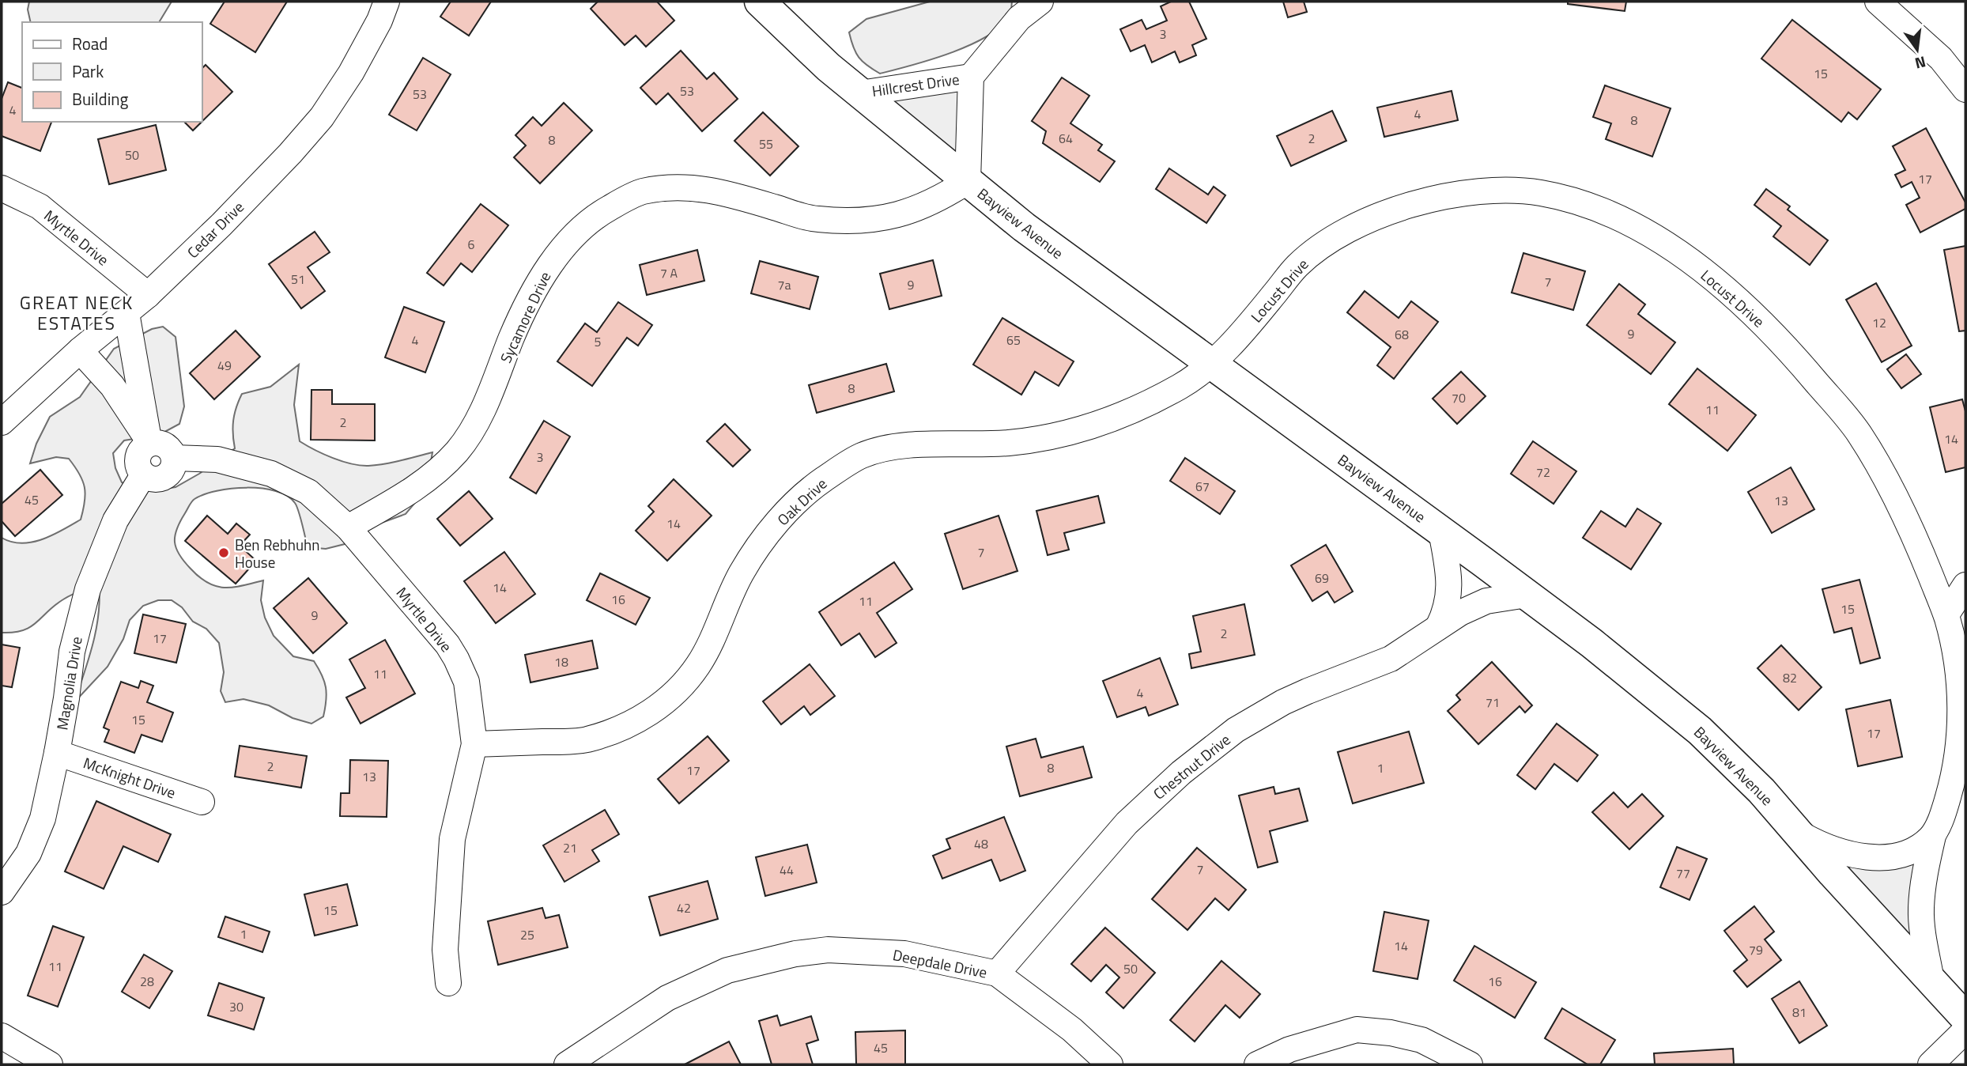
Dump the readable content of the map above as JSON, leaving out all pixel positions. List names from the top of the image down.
{
  "streets": {
    "main road": ["Bayview Avenue"],
    "street": [
      "Hillcrest Drive",
      "Cedar Drive",
      "Myrtle Drive",
      "Locust Drive",
      "Sycamore Drive",
      "Oak Drive",
      "Magnolia Drive",
      "Chestnut Drive",
      "McKnight Drive",
      "Deepdale Drive"
    ]
  },
  "crossings": [
    ["Hillcrest Drive", "Bayview Avenue"],
    ["Hillcrest Drive", "Sycamore Drive"],
    ["Bayview Avenue", "Locust Drive"],
    ["Bayview Avenue", "Sycamore Drive"],
    ["Bayview Avenue", "Oak Drive"],
    ["Bayview Avenue", "Chestnut Drive"],
    ["Cedar Drive", "Myrtle Drive"],
    ["Myrtle Drive", "Sycamore Drive"],
    ["Myrtle Drive", "Oak Drive"],
    ["Myrtle Drive", "Magnolia Drive"],
    ["Locust Drive", "Oak Drive"],
    ["Magnolia Drive", "McKnight Drive"],
    ["Chestnut Drive", "Deepdale Drive"]
  ],
  "districts": ["GREAT NECK ESTATES"],
  "places": ["Ben Rebhuhn House"],
  "house_numbers": [
    "3",
    "15",
    "53",
    "53",
    "4",
    "4",
    "8",
    "64",
    "2",
    "8",
    "55",
    "50",
    "17",
    "6",
    "7 A",
    "51",
    "7",
    "7a",
    "9",
    "12",
    "9",
    "68",
    "4",
    "65",
    "5",
    "49",
    "8",
    "70",
    "11",
    "2",
    "14",
    "3",
    "72",
    "67",
    "45",
    "13",
    "14",
    "7",
    "69",
    "14",
    "16",
    "11",
    "15",
    "9",
    "2",
    "17",
    "18",
    "11",
    "82",
    "4",
    "71",
    "15",
    "17",
    "2",
    "8",
    "1",
    "17",
    "13",
    "48",
    "21",
    "7",
    "44",
    "77",
    "42",
    "15",
    "1",
    "25",
    "14",
    "79",
    "11",
    "50",
    "28",
    "16",
    "30",
    "81",
    "45"
  ],
  "legend": ["Road", "Park", "Building"],
  "north": "bottom"
}
